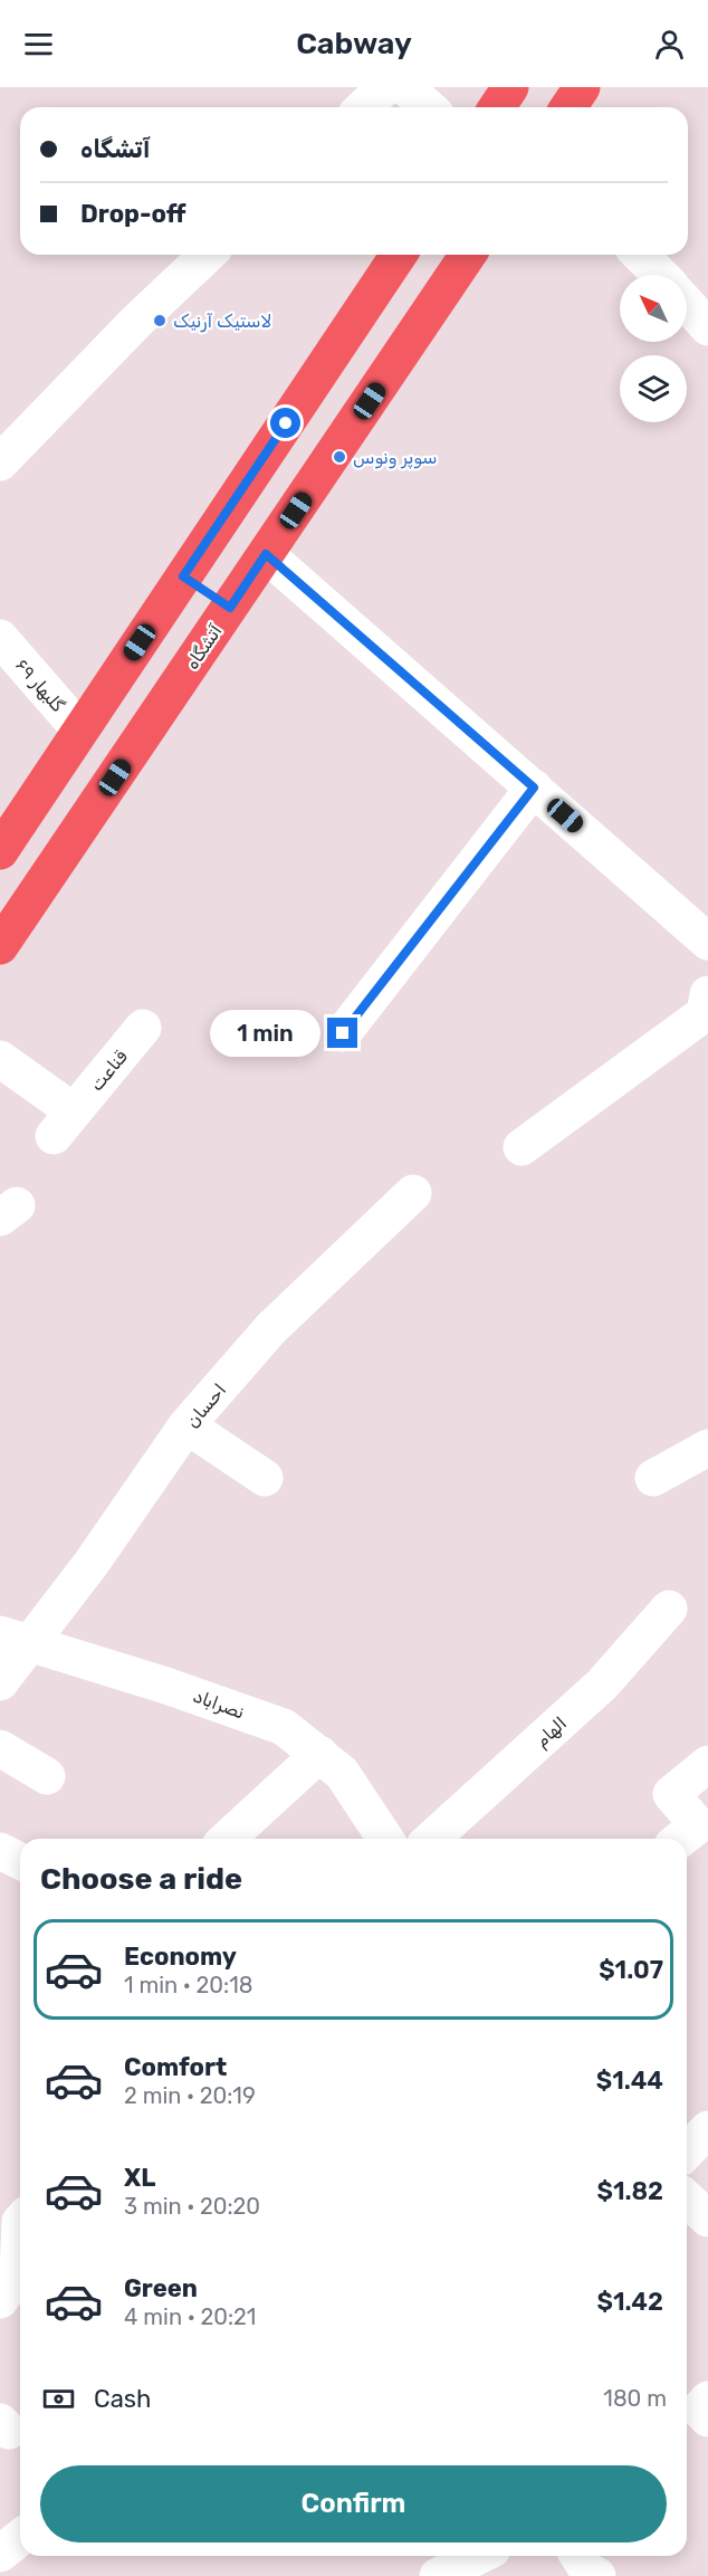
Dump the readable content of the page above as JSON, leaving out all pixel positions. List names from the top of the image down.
{
  "streets": {
    "main road": ["آتشگاه"],
    "street": [
      "۶۹ گلبهار",
      "قناعت",
      "احسان",
      "نصراباد",
      "الهام"
    ]
  },
  "crossings": [
    ["احسان", "نصراباد"]
  ],
  "places": ["لاستیک آرنیک", "سوپر ونوس"],
  "north": "top left",
  "page": {
    "header": "Cabway",
    "banner": ["آتشگاه", "Drop-off"],
    "bubble": "1 min",
    "heading": "Choose a ride",
    "list": [
      {
        "name": "Economy",
        "note": "1 min · 20:18",
        "value": "$1.07"
      },
      {
        "name": "Comfort",
        "note": "2 min · 20:19",
        "value": "$1.44"
      },
      {
        "name": "XL",
        "note": "3 min · 20:20",
        "value": "$1.82"
      },
      {
        "name": "Green",
        "note": "4 min · 20:21",
        "value": "$1.42"
      }
    ],
    "pay": ["Cash", "180 m"],
    "buttons": "Confirm"
  }
}
